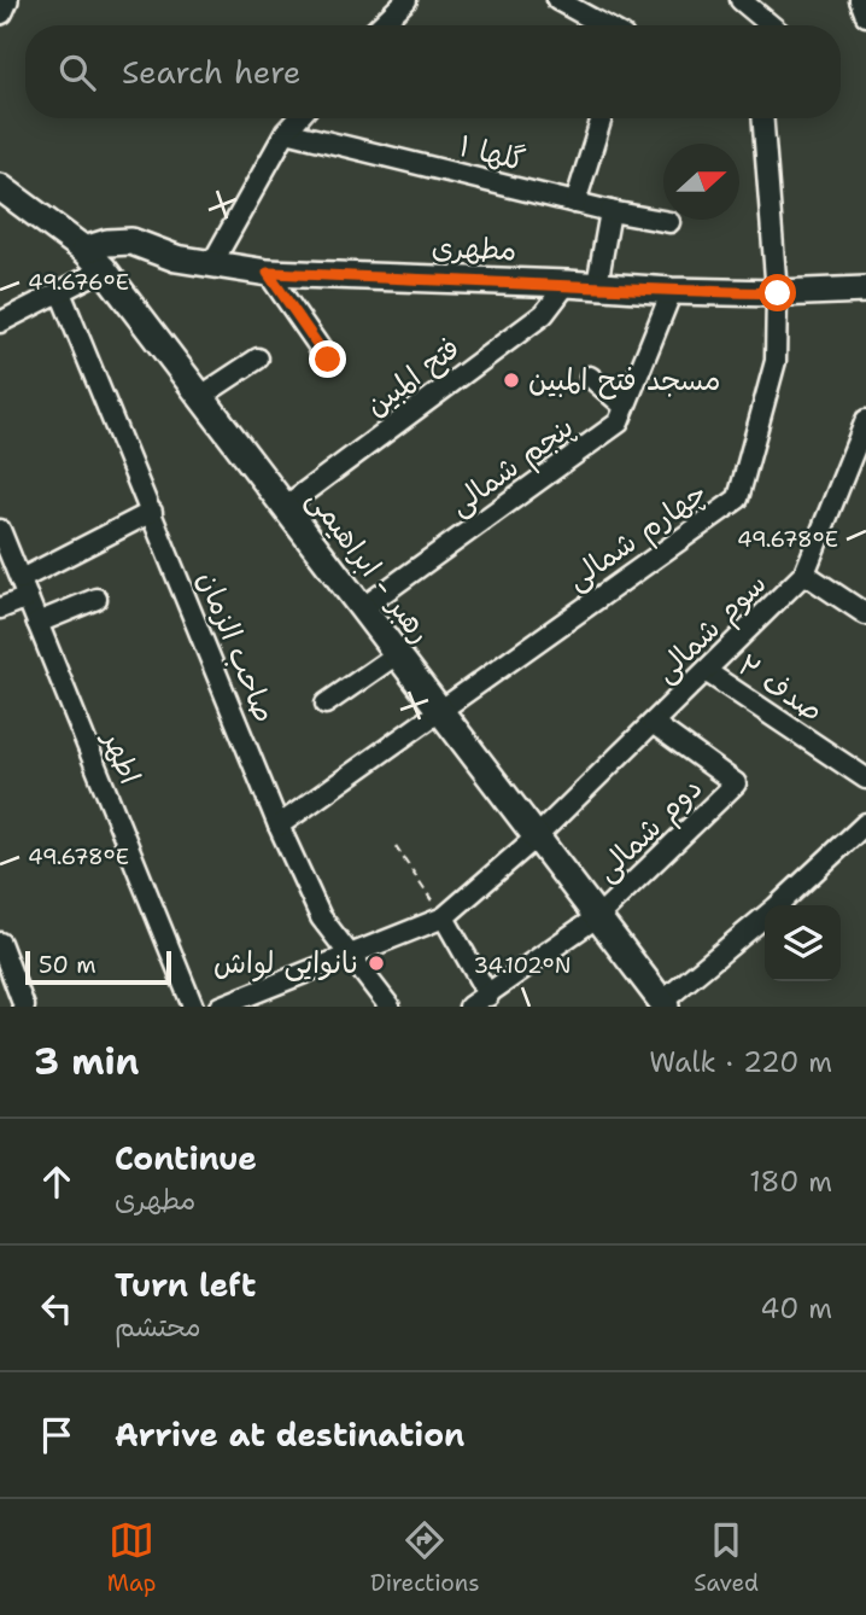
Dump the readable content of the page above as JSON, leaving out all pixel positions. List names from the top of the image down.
{
  "streets": {
    "street": [
      "گلها ۱",
      "مطهری",
      "فتح المبین",
      "پنجم شمالی",
      "چهارم شمالی",
      "رهبر - ابراهیمی",
      "سوم شمالی",
      "صاحب الزمان",
      "صدف ۲",
      "اطهر",
      "دوم شمالی"
    ]
  },
  "crossings": [
    ["مطهری", "فتح المبین"],
    ["مطهری", "پنجم شمالی"],
    ["مطهری", "چهارم شمالی"],
    ["مطهری", "رهبر - ابراهیمی"],
    ["فتح المبین", "رهبر - ابراهیمی"],
    ["پنجم شمالی", "رهبر - ابراهیمی"],
    ["چهارم شمالی", "رهبر - ابراهیمی"],
    ["چهارم شمالی", "صاحب الزمان"],
    ["رهبر - ابراهیمی", "سوم شمالی"],
    ["رهبر - ابراهیمی", "دوم شمالی"],
    ["سوم شمالی", "صاحب الزمان"],
    ["سوم شمالی", "صدف ۲"],
    ["سوم شمالی", "دوم شمالی"]
  ],
  "places": ["مسجد فتح المبین", "نانوایی لواش"],
  "scale_bar": "50 m",
  "north": "right",
  "page": {
    "search": "Search here",
    "scale": "50 m",
    "heading": ["3 min", "Walk · 220 m"],
    "list": [
      ["Continue", "مطهری", "180 m"],
      ["Turn left", "محتشم", "40 m"],
      "Arrive at destination"
    ],
    "nav": ["Map", "Directions", "Saved"]
  },
  "coordinates": ["49.676°E", "49.678°E", "34.102°N"]
}
